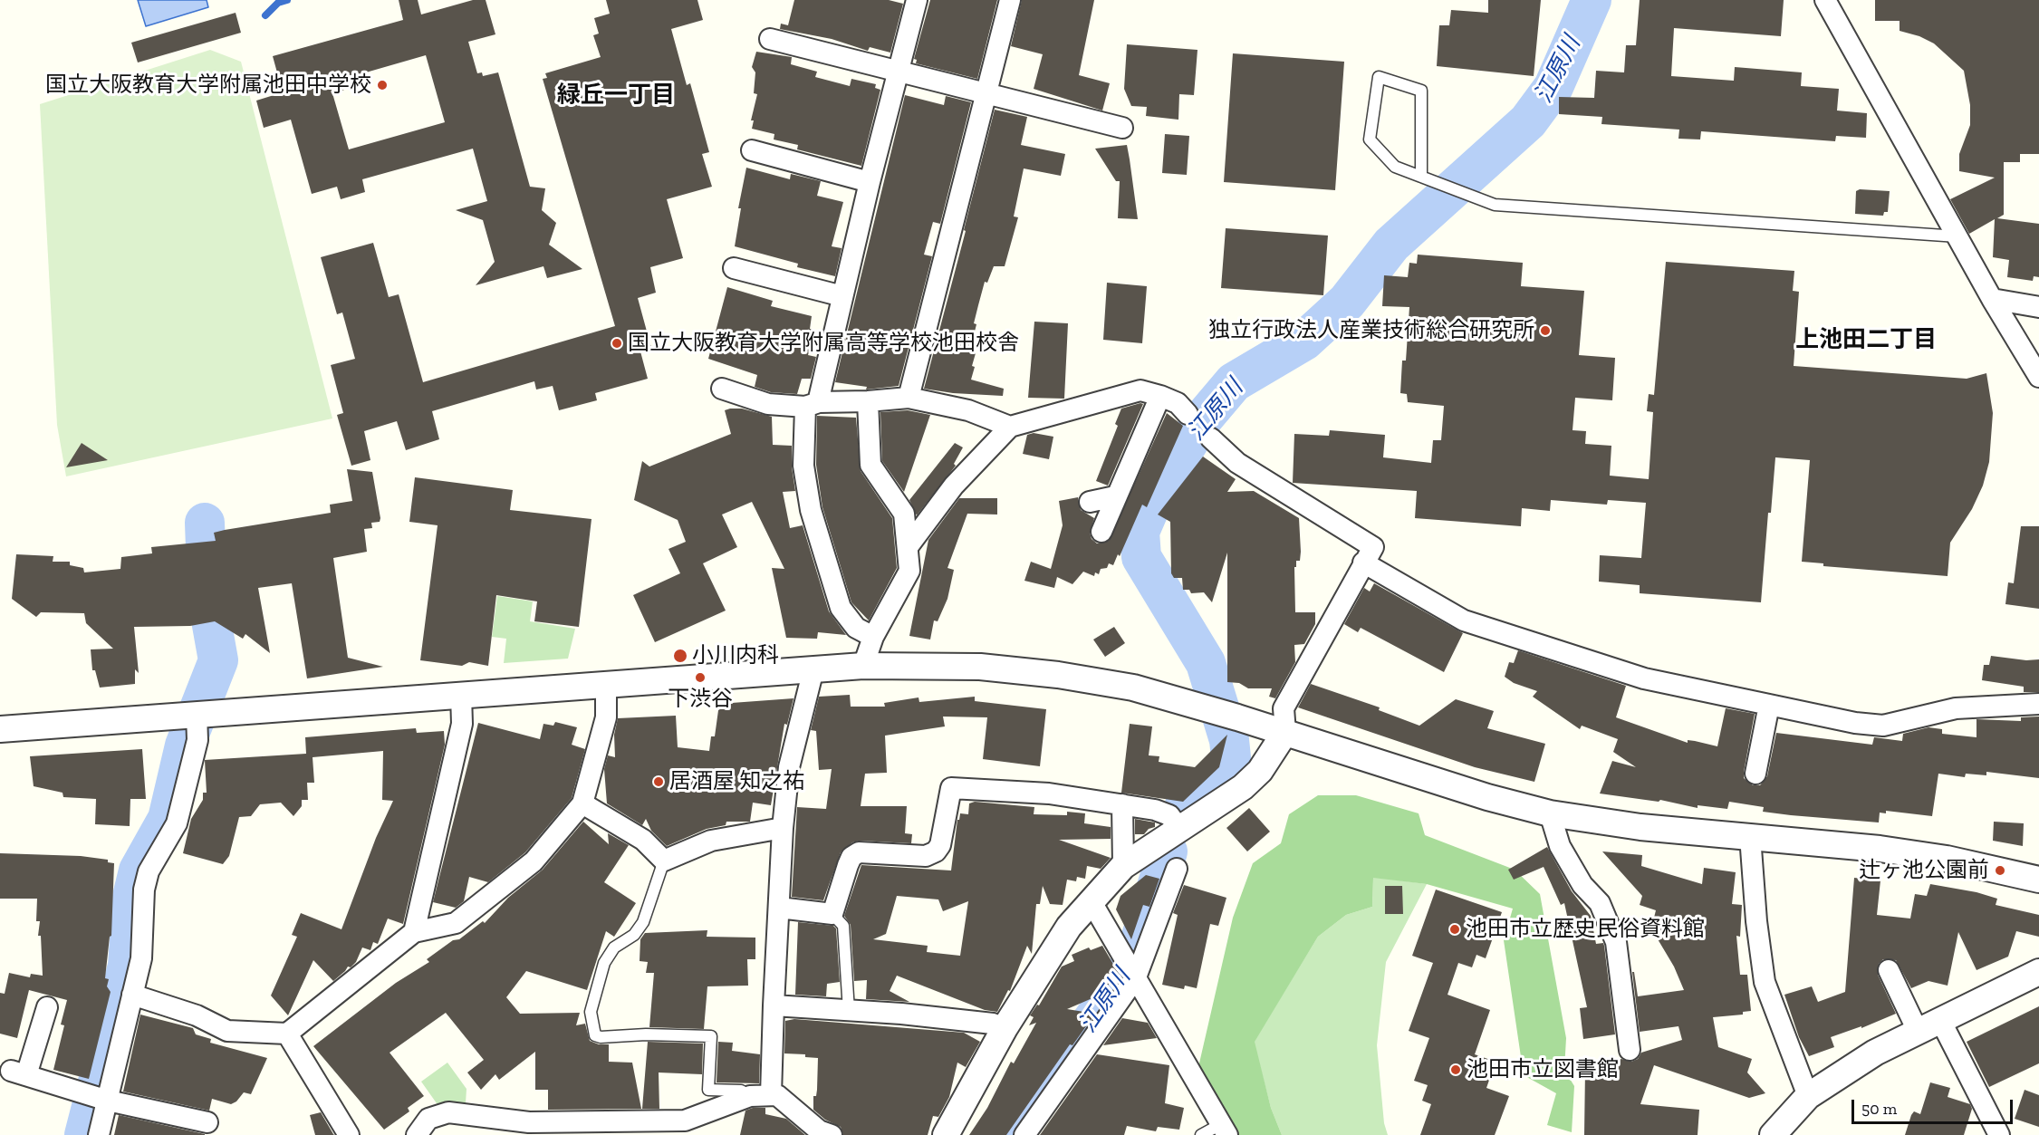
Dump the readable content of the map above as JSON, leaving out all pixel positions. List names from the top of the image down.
{
  "districts": ["緑丘一丁目", "上池田二丁目"],
  "water": ["江原川"],
  "places": [
    "国立大阪教育大学附属池田中学校",
    "独立行政法人産業技術総合研究所",
    "国立大阪教育大学附属高等学校池田校舎",
    "小川内科",
    "下渋谷",
    "居酒屋 知之祐",
    "辻ヶ池公園前",
    "池田市立歴史民俗資料館",
    "池田市立図書館"
  ],
  "scale_bar": "50 m"
}
